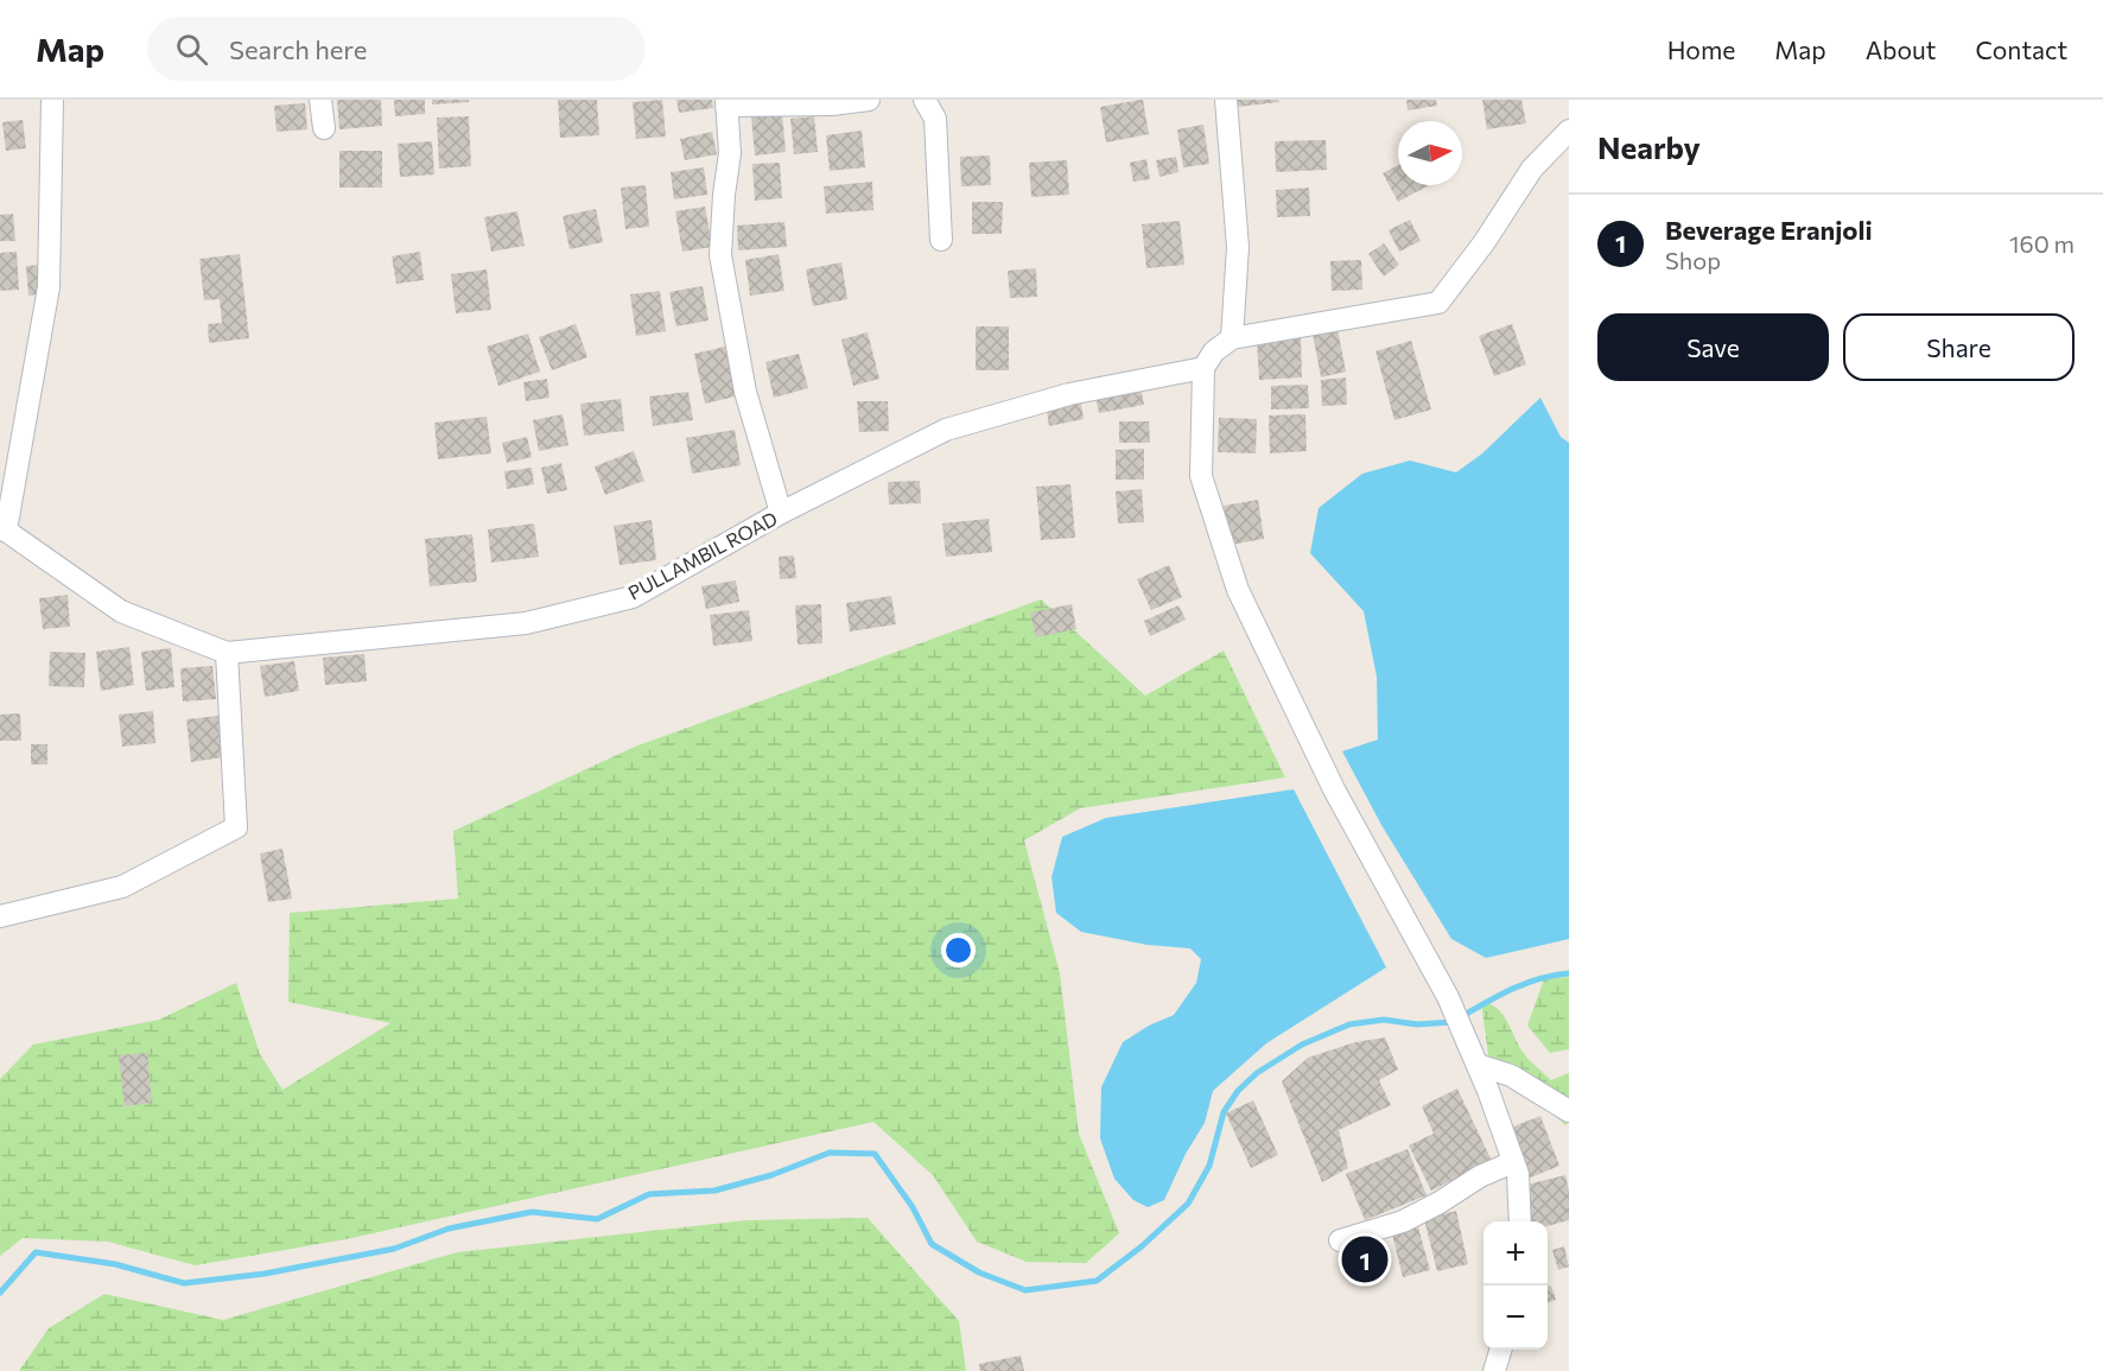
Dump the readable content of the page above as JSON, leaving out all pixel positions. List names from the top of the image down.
{
  "streets": {
    "street": ["PULLAMBIL ROAD"]
  },
  "north": "right",
  "page": {
    "header": "Map",
    "search": "Search here",
    "nav": [
      "Home",
      "Map",
      "About",
      "Contact"
    ],
    "heading": "Nearby",
    "list": [
      {
        "mark": "1",
        "name": "Beverage Eranjoli",
        "note": "Shop",
        "value": "160 m"
      }
    ],
    "buttons": ["Save", "Share"],
    "map_buttons": ["+", "−"],
    "pins": "1"
  }
}
